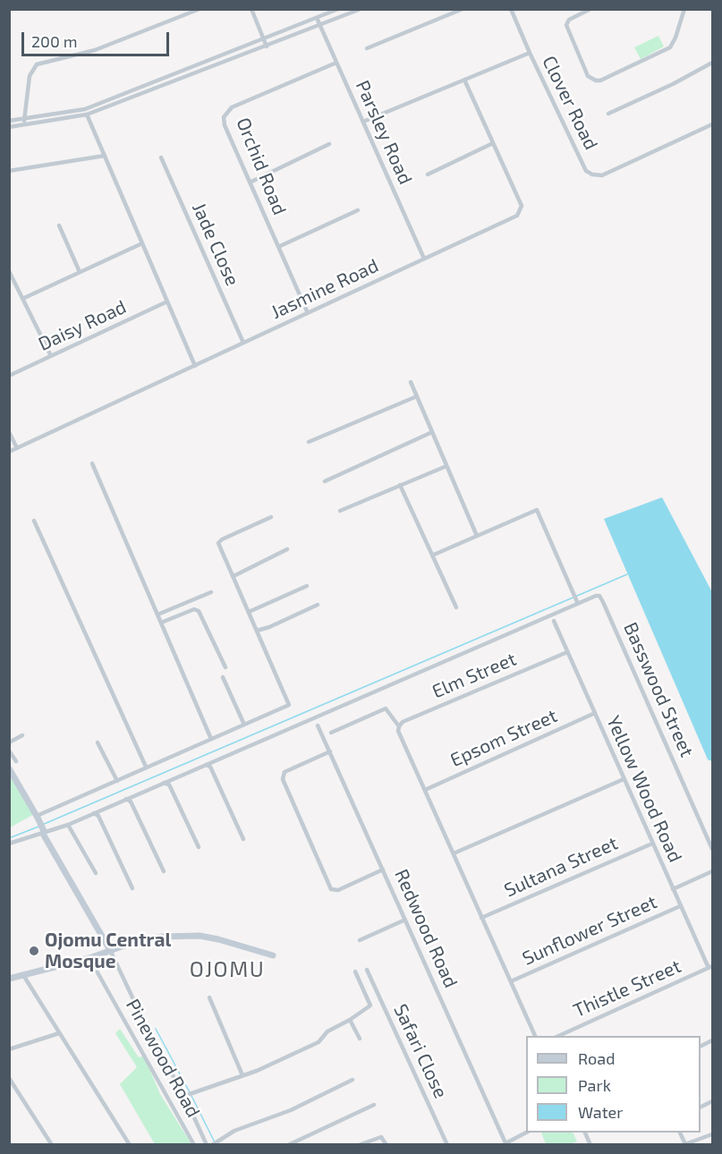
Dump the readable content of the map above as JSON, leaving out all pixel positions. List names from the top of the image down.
{
  "streets": {
    "street": [
      "Clover Road",
      "Parsley Road",
      "Orchid Road",
      "Jade Close",
      "Jasmine Road",
      "Daisy Road",
      "Elm Street",
      "Basswood Street",
      "Epsom Street",
      "Yellow Wood Road",
      "Sultana Street",
      "Redwood Road",
      "Sunflower Street",
      "Thistle Street",
      "Safari Close",
      "Pinewood Road"
    ]
  },
  "crossings": [
    ["Parsley Road", "Orchid Road"],
    ["Parsley Road", "Jasmine Road"],
    ["Orchid Road", "Jasmine Road"],
    ["Jade Close", "Jasmine Road"],
    ["Elm Street", "Yellow Wood Road"],
    ["Epsom Street", "Yellow Wood Road"],
    ["Yellow Wood Road", "Sultana Street"],
    ["Yellow Wood Road", "Sunflower Street"],
    ["Yellow Wood Road", "Thistle Street"]
  ],
  "districts": ["OJOMU"],
  "places": ["Ojomu Central Mosque"],
  "legend": ["Road", "Park", "Water"],
  "scale_bar": "200 m"
}
